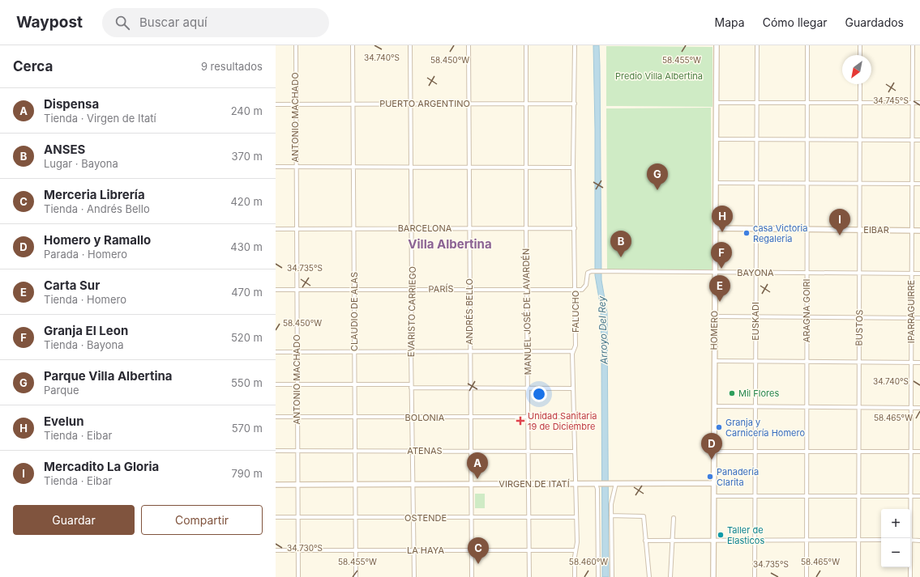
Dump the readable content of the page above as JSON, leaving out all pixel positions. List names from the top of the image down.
{
  "streets": {
    "street": [
      "PUERTO ARGENTINO",
      "ANTONIO MACHADO",
      "BARCELONA",
      "EIBAR",
      "BAYONA",
      "PARÍS",
      "ARAGNA GOIRI",
      "CLAUDIO DE ALAS",
      "EVARISTO CARRIEGO",
      "ANDRÉS BELLO",
      "MANUEL JOSÉ DE LAVARDÉN",
      "FALUCHO",
      "IPARRAGUIRRE",
      "EUSKADI",
      "BUSTOS",
      "HOMERO",
      "BOLONIA",
      "ATENAS",
      "VIRGEN DE ITATÍ",
      "OSTENDE",
      "LA HAYA"
    ]
  },
  "crossings": [
    ["PUERTO ARGENTINO", "ANTONIO MACHADO"],
    ["PUERTO ARGENTINO", "CLAUDIO DE ALAS"],
    ["PUERTO ARGENTINO", "EVARISTO CARRIEGO"],
    ["PUERTO ARGENTINO", "ANDRÉS BELLO"],
    ["PUERTO ARGENTINO", "MANUEL JOSÉ DE LAVARDÉN"],
    ["PUERTO ARGENTINO", "FALUCHO"],
    ["ANTONIO MACHADO", "BARCELONA"],
    ["ANTONIO MACHADO", "PARÍS"],
    ["ANTONIO MACHADO", "BOLONIA"],
    ["ANTONIO MACHADO", "ATENAS"],
    ["ANTONIO MACHADO", "VIRGEN DE ITATÍ"],
    ["ANTONIO MACHADO", "OSTENDE"],
    ["ANTONIO MACHADO", "LA HAYA"],
    ["BARCELONA", "CLAUDIO DE ALAS"],
    ["BARCELONA", "EVARISTO CARRIEGO"],
    ["BARCELONA", "ANDRÉS BELLO"],
    ["BARCELONA", "MANUEL JOSÉ DE LAVARDÉN"],
    ["BARCELONA", "FALUCHO"],
    ["EIBAR", "ARAGNA GOIRI"],
    ["EIBAR", "IPARRAGUIRRE"],
    ["EIBAR", "EUSKADI"],
    ["EIBAR", "BUSTOS"],
    ["EIBAR", "HOMERO"],
    ["BAYONA", "PARÍS"],
    ["BAYONA", "ARAGNA GOIRI"],
    ["BAYONA", "FALUCHO"],
    ["BAYONA", "IPARRAGUIRRE"],
    ["BAYONA", "EUSKADI"],
    ["BAYONA", "BUSTOS"],
    ["BAYONA", "HOMERO"],
    ["PARÍS", "CLAUDIO DE ALAS"],
    ["PARÍS", "EVARISTO CARRIEGO"],
    ["PARÍS", "ANDRÉS BELLO"],
    ["PARÍS", "MANUEL JOSÉ DE LAVARDÉN"],
    ["PARÍS", "FALUCHO"],
    ["CLAUDIO DE ALAS", "BOLONIA"],
    ["CLAUDIO DE ALAS", "ATENAS"],
    ["CLAUDIO DE ALAS", "VIRGEN DE ITATÍ"],
    ["CLAUDIO DE ALAS", "OSTENDE"],
    ["CLAUDIO DE ALAS", "LA HAYA"],
    ["EVARISTO CARRIEGO", "BOLONIA"],
    ["EVARISTO CARRIEGO", "ATENAS"],
    ["EVARISTO CARRIEGO", "VIRGEN DE ITATÍ"],
    ["EVARISTO CARRIEGO", "OSTENDE"],
    ["EVARISTO CARRIEGO", "LA HAYA"],
    ["ANDRÉS BELLO", "BOLONIA"],
    ["ANDRÉS BELLO", "ATENAS"],
    ["ANDRÉS BELLO", "VIRGEN DE ITATÍ"],
    ["ANDRÉS BELLO", "OSTENDE"],
    ["ANDRÉS BELLO", "LA HAYA"],
    ["MANUEL JOSÉ DE LAVARDÉN", "BOLONIA"],
    ["MANUEL JOSÉ DE LAVARDÉN", "ATENAS"],
    ["MANUEL JOSÉ DE LAVARDÉN", "VIRGEN DE ITATÍ"],
    ["MANUEL JOSÉ DE LAVARDÉN", "OSTENDE"],
    ["MANUEL JOSÉ DE LAVARDÉN", "LA HAYA"],
    ["FALUCHO", "BOLONIA"],
    ["FALUCHO", "ATENAS"],
    ["FALUCHO", "VIRGEN DE ITATÍ"],
    ["FALUCHO", "OSTENDE"],
    ["FALUCHO", "LA HAYA"],
    ["HOMERO", "VIRGEN DE ITATÍ"]
  ],
  "districts": ["Villa Albertina"],
  "water": ["Arroyo Del Rey"],
  "parks": ["Predio Villa Albertina"],
  "places": {
    "other": [
      "casa Victoria Regaleria",
      "Mil Flores",
      "Granja y Carnicería Homero",
      "Panadería Clarita",
      "Taller de Elasticos"
    ],
    "health": ["Unidad Sanitaria 19 de Diciembre"]
  },
  "north": "bottom left",
  "page": {
    "header": "Waypost",
    "search": "Buscar aquí",
    "nav": ["Mapa", "Cómo llegar", "Guardados"],
    "heading": ["Cerca", "9 resultados"],
    "list": [
      {
        "mark": "A",
        "name": "Dispensa",
        "note": "Tienda · Virgen de Itatí",
        "value": "240 m"
      },
      {
        "mark": "B",
        "name": "ANSES",
        "note": "Lugar · Bayona",
        "value": "370 m"
      },
      {
        "mark": "C",
        "name": "Merceria Librería",
        "note": "Tienda · Andrés Bello",
        "value": "420 m"
      },
      {
        "mark": "D",
        "name": "Homero y Ramallo",
        "note": "Parada · Homero",
        "value": "430 m"
      },
      {
        "mark": "E",
        "name": "Carta Sur",
        "note": "Tienda · Homero",
        "value": "470 m"
      },
      {
        "mark": "F",
        "name": "Granja El Leon",
        "note": "Tienda · Bayona",
        "value": "520 m"
      },
      {
        "mark": "G",
        "name": "Parque Villa Albertina",
        "note": "Parque",
        "value": "550 m"
      },
      {
        "mark": "H",
        "name": "Evelun",
        "note": "Tienda · Eibar",
        "value": "570 m"
      },
      {
        "mark": "I",
        "name": "Mercadito La Gloria",
        "note": "Tienda · Eibar",
        "value": "790 m"
      }
    ],
    "pins": [
      "G",
      "H",
      "I",
      "B",
      "F",
      "E",
      "D",
      "A",
      "C"
    ],
    "buttons": ["Guardar", "Compartir"],
    "map_buttons": ["+", "−"]
  },
  "coordinates": [
    "34.740°S",
    "58.450°W",
    "58.455°W",
    "34.745°S",
    "34.735°S",
    "58.465°W",
    "34.730°S",
    "58.460°W"
  ]
}
